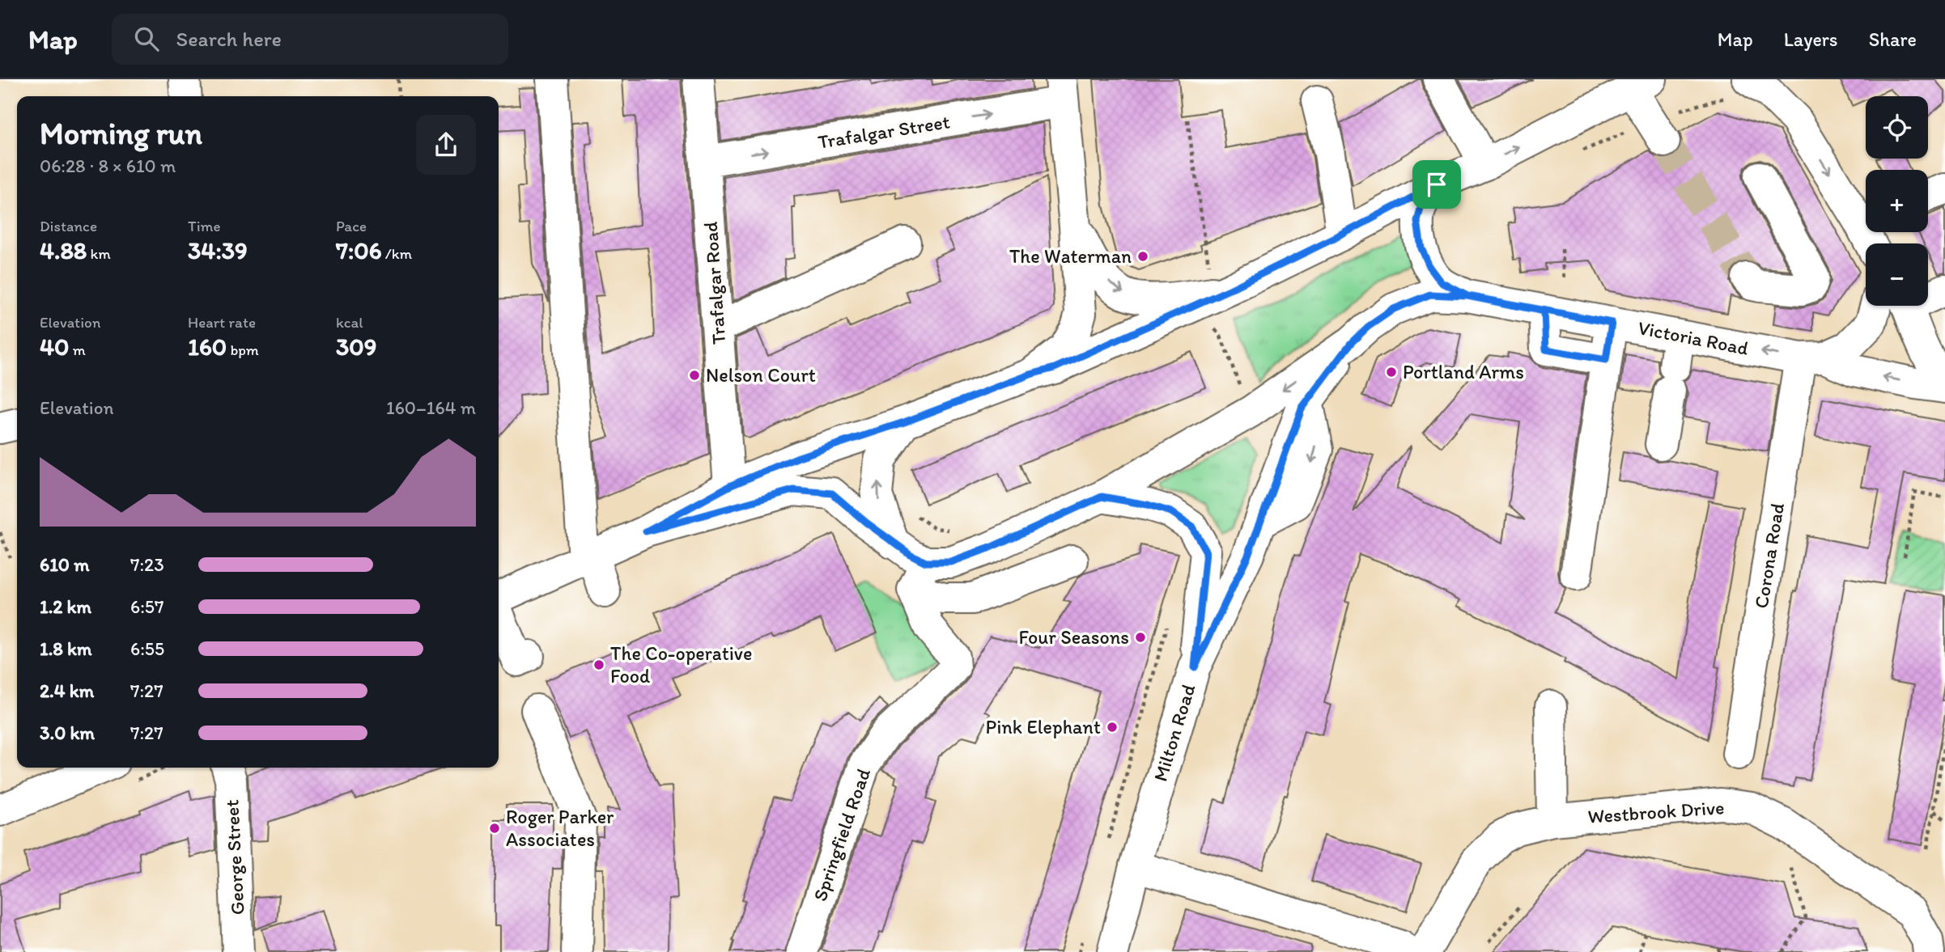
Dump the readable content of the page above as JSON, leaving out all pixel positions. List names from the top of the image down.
{
  "streets": {
    "main road": [
      "Trafalgar Street",
      "Trafalgar Road",
      "Victoria Road",
      "Corona Road",
      "Milton Road",
      "Westbrook Drive",
      "Springfield Road",
      "George Street"
    ]
  },
  "crossings": [
    ["Trafalgar Street", "Trafalgar Road"],
    ["Victoria Road", "Corona Road"],
    ["Victoria Road", "Milton Road"]
  ],
  "one_way": ["Victoria Road"],
  "places": [
    "The Waterman",
    "Portland Arms",
    "Nelson Court",
    "Four Seasons",
    "The Co-operative Food",
    "Pink Elephant",
    "Roger Parker Associates"
  ],
  "page": {
    "header": "Map",
    "search": "Search here",
    "nav": ["Map", "Layers", "Share"],
    "map_buttons": ["+", "−"],
    "heading": ["Morning run", "06:28 · 8 × 610 m"],
    "stats": [
      ["Distance", "4.88 km"],
      ["Time", "34:39"],
      ["Pace", "7:06 /km"],
      ["Elevation", "40 m"],
      ["Heart rate", "160 bpm"],
      ["kcal", "309"]
    ],
    "chart": ["Elevation", "160–164 m"],
    "list": [
      {
        "name": "610 m",
        "note": "7:23"
      },
      {
        "name": "1.2 km",
        "note": "6:57"
      },
      {
        "name": "1.8 km",
        "note": "6:55"
      },
      {
        "name": "2.4 km",
        "note": "7:27"
      },
      {
        "name": "3.0 km",
        "note": "7:27"
      }
    ]
  }
}
